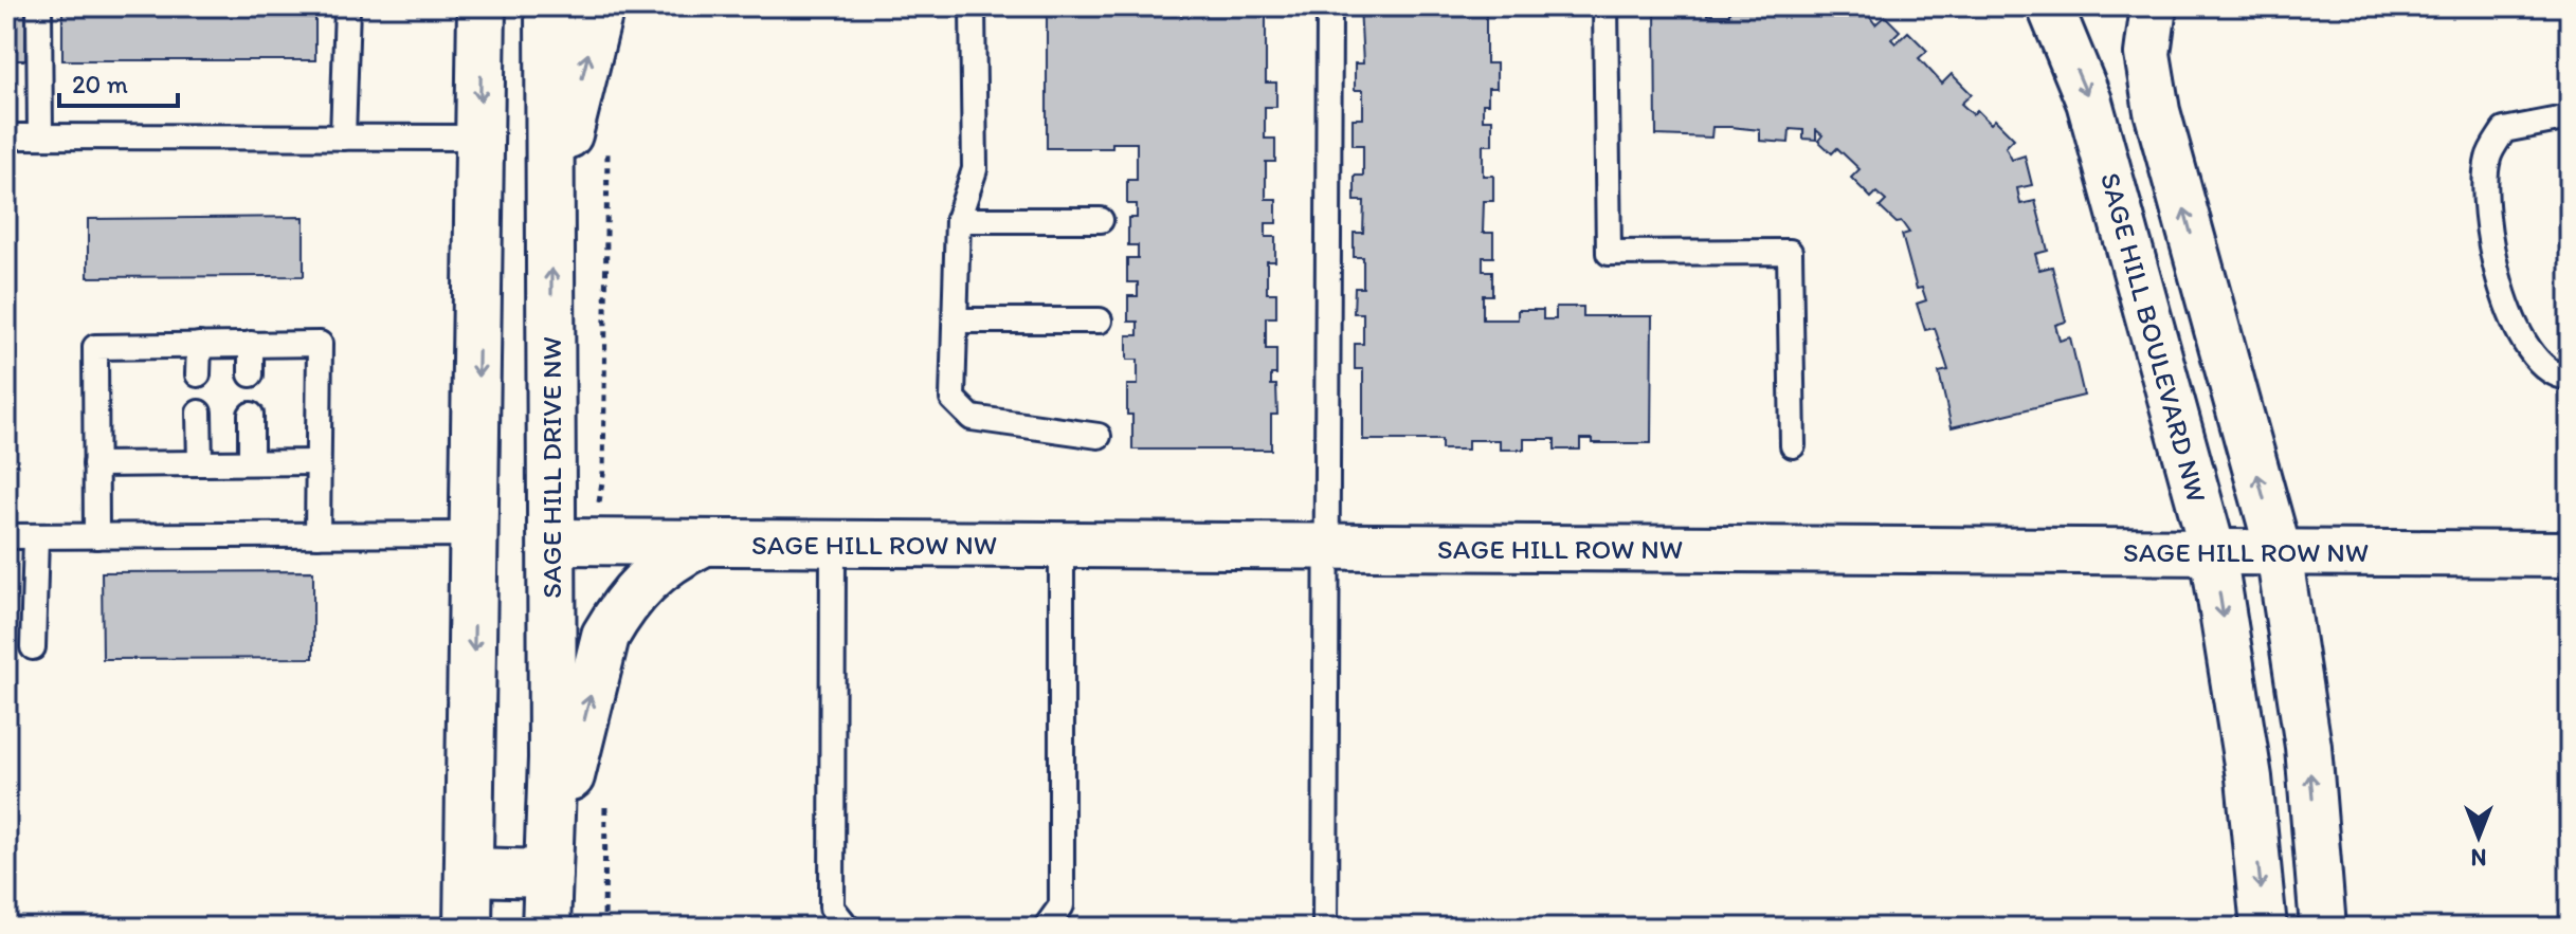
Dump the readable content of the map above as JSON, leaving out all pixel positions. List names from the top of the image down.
{
  "streets": {
    "street": ["SAGE HILL BOULEVARD NW", "SAGE HILL DRIVE NW", "SAGE HILL ROW NW"]
  },
  "crossings": [
    ["SAGE HILL BOULEVARD NW", "SAGE HILL ROW NW"],
    ["SAGE HILL DRIVE NW", "SAGE HILL ROW NW"]
  ],
  "scale_bar": "20 m",
  "north": "bottom"
}
